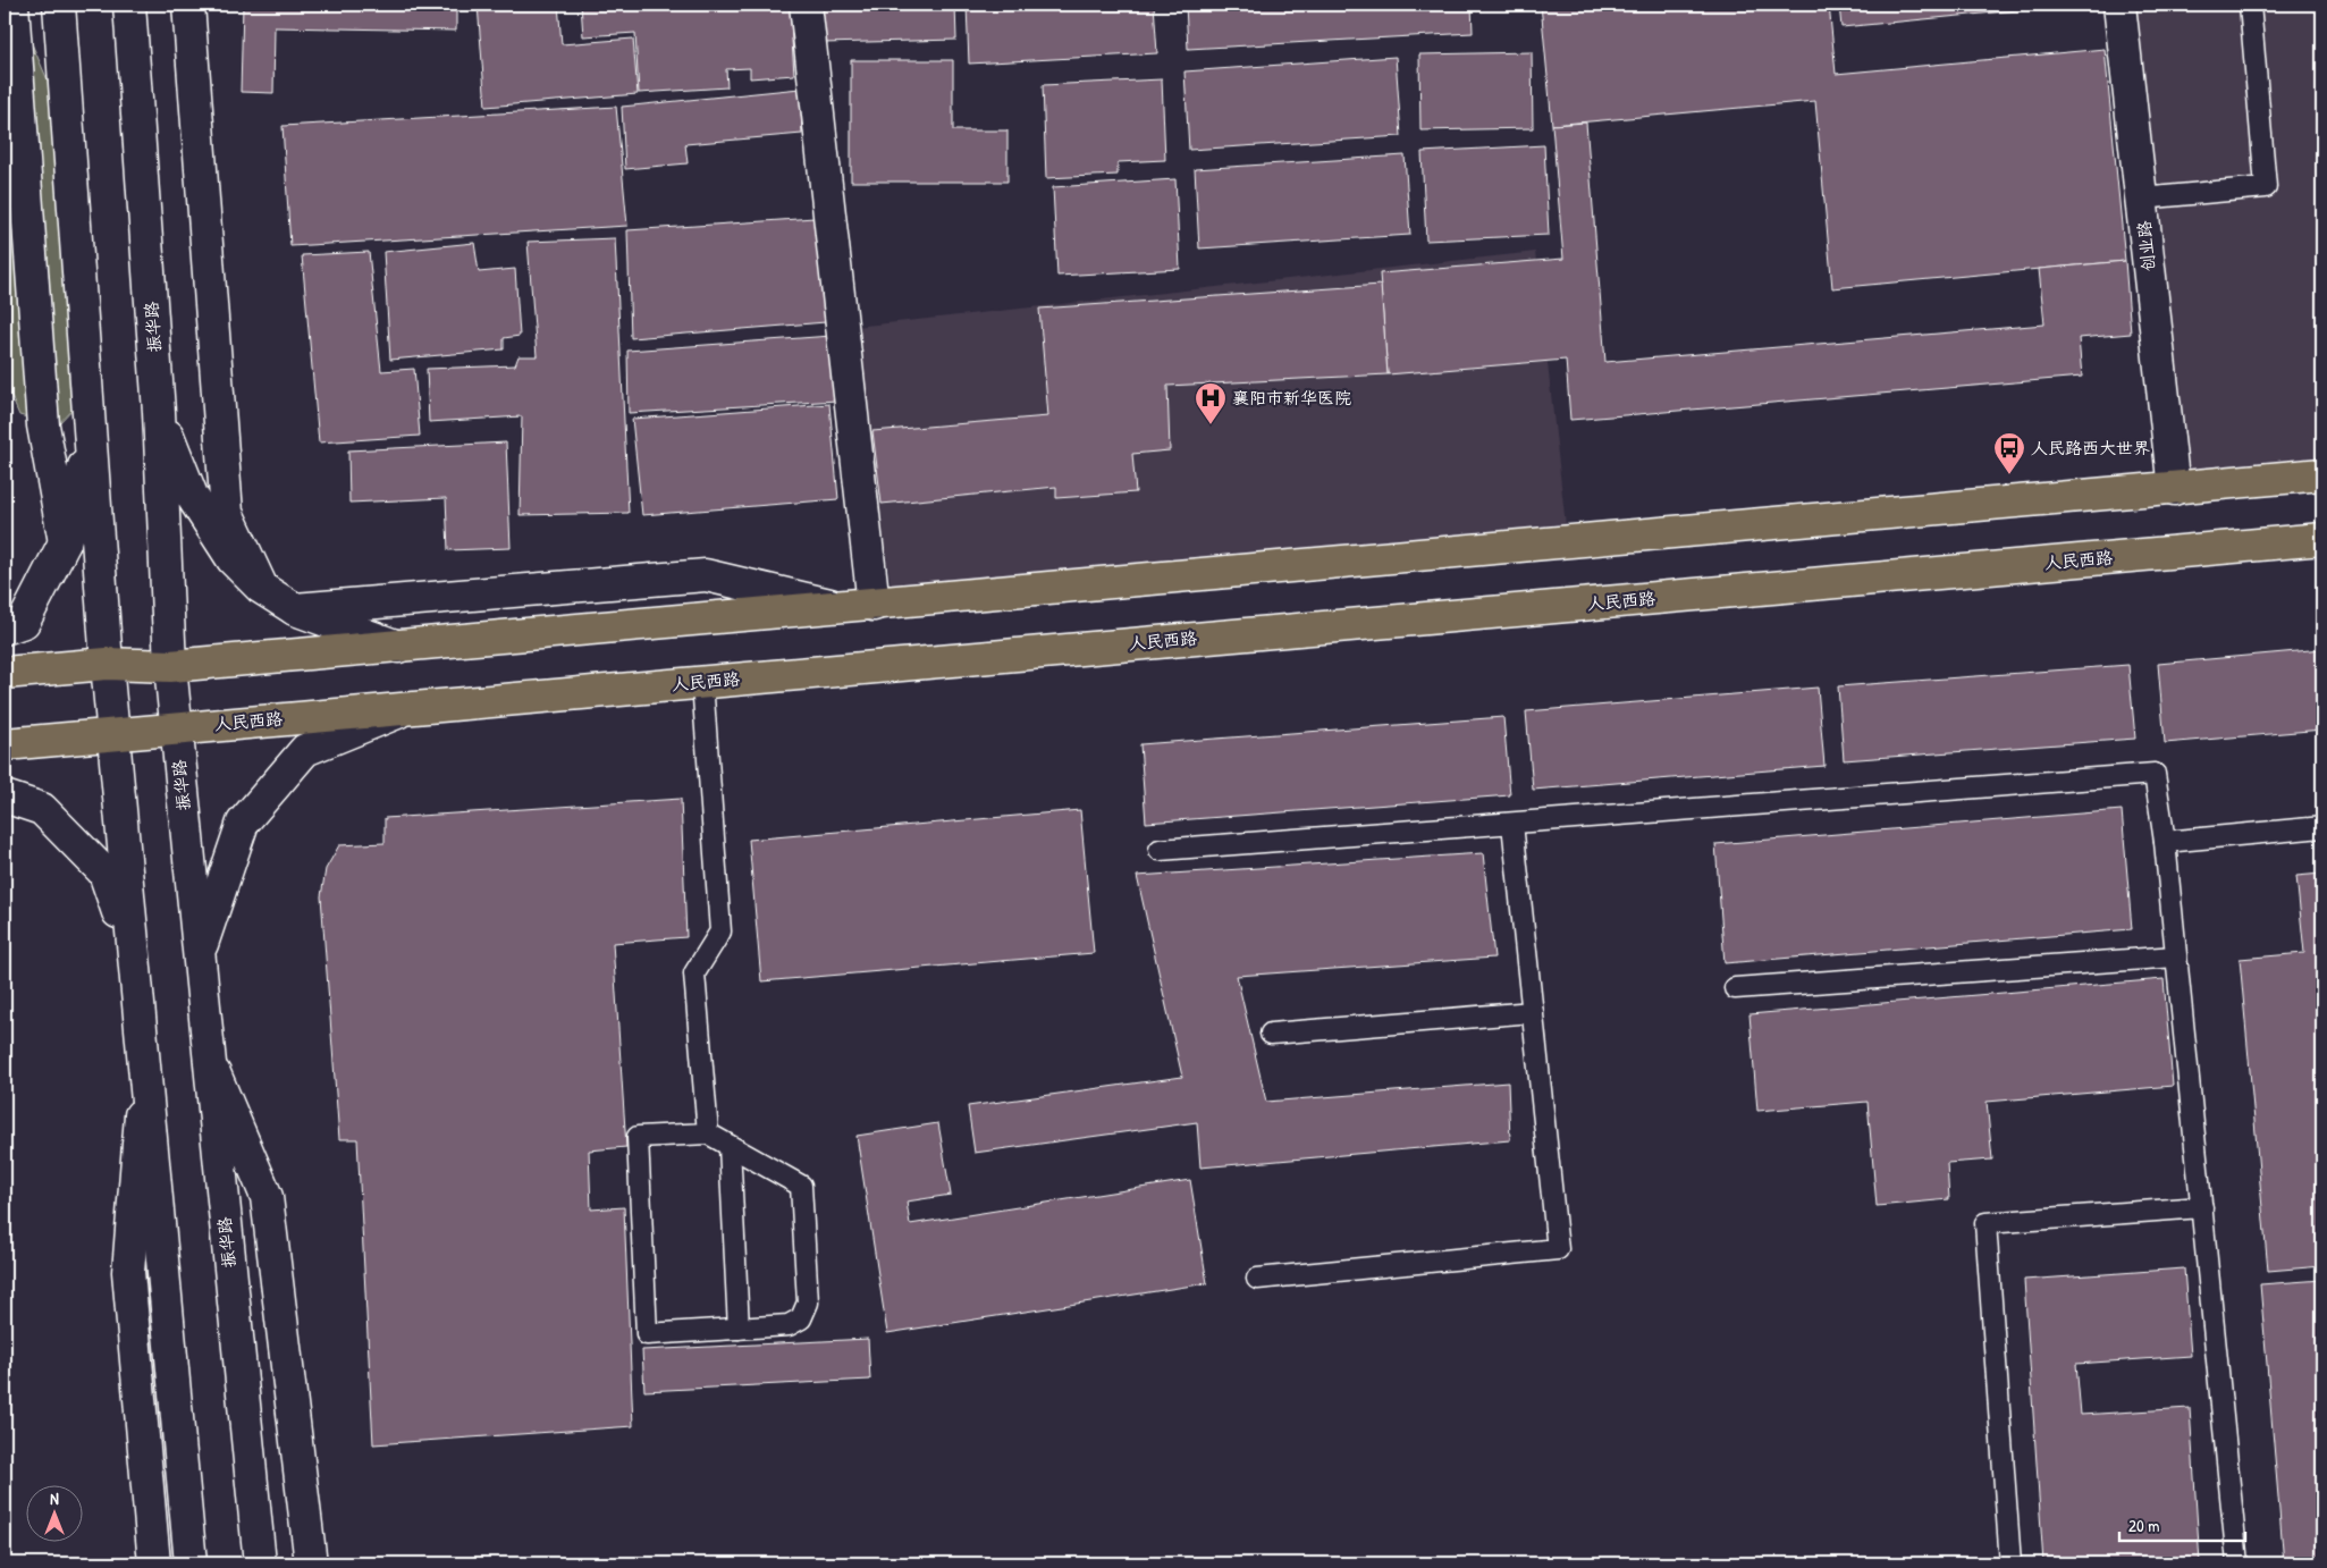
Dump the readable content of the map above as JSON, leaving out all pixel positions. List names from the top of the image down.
{
  "streets": {
    "main road": ["创业路", "振华路", "人民西路"]
  },
  "crossings": [
    ["振华路", "人民西路"]
  ],
  "places": {
    "hospital": ["襄阳市新华医院"],
    "bus stop": ["人民路西大世界"]
  },
  "scale_bar": "20 m",
  "north": "top"
}
